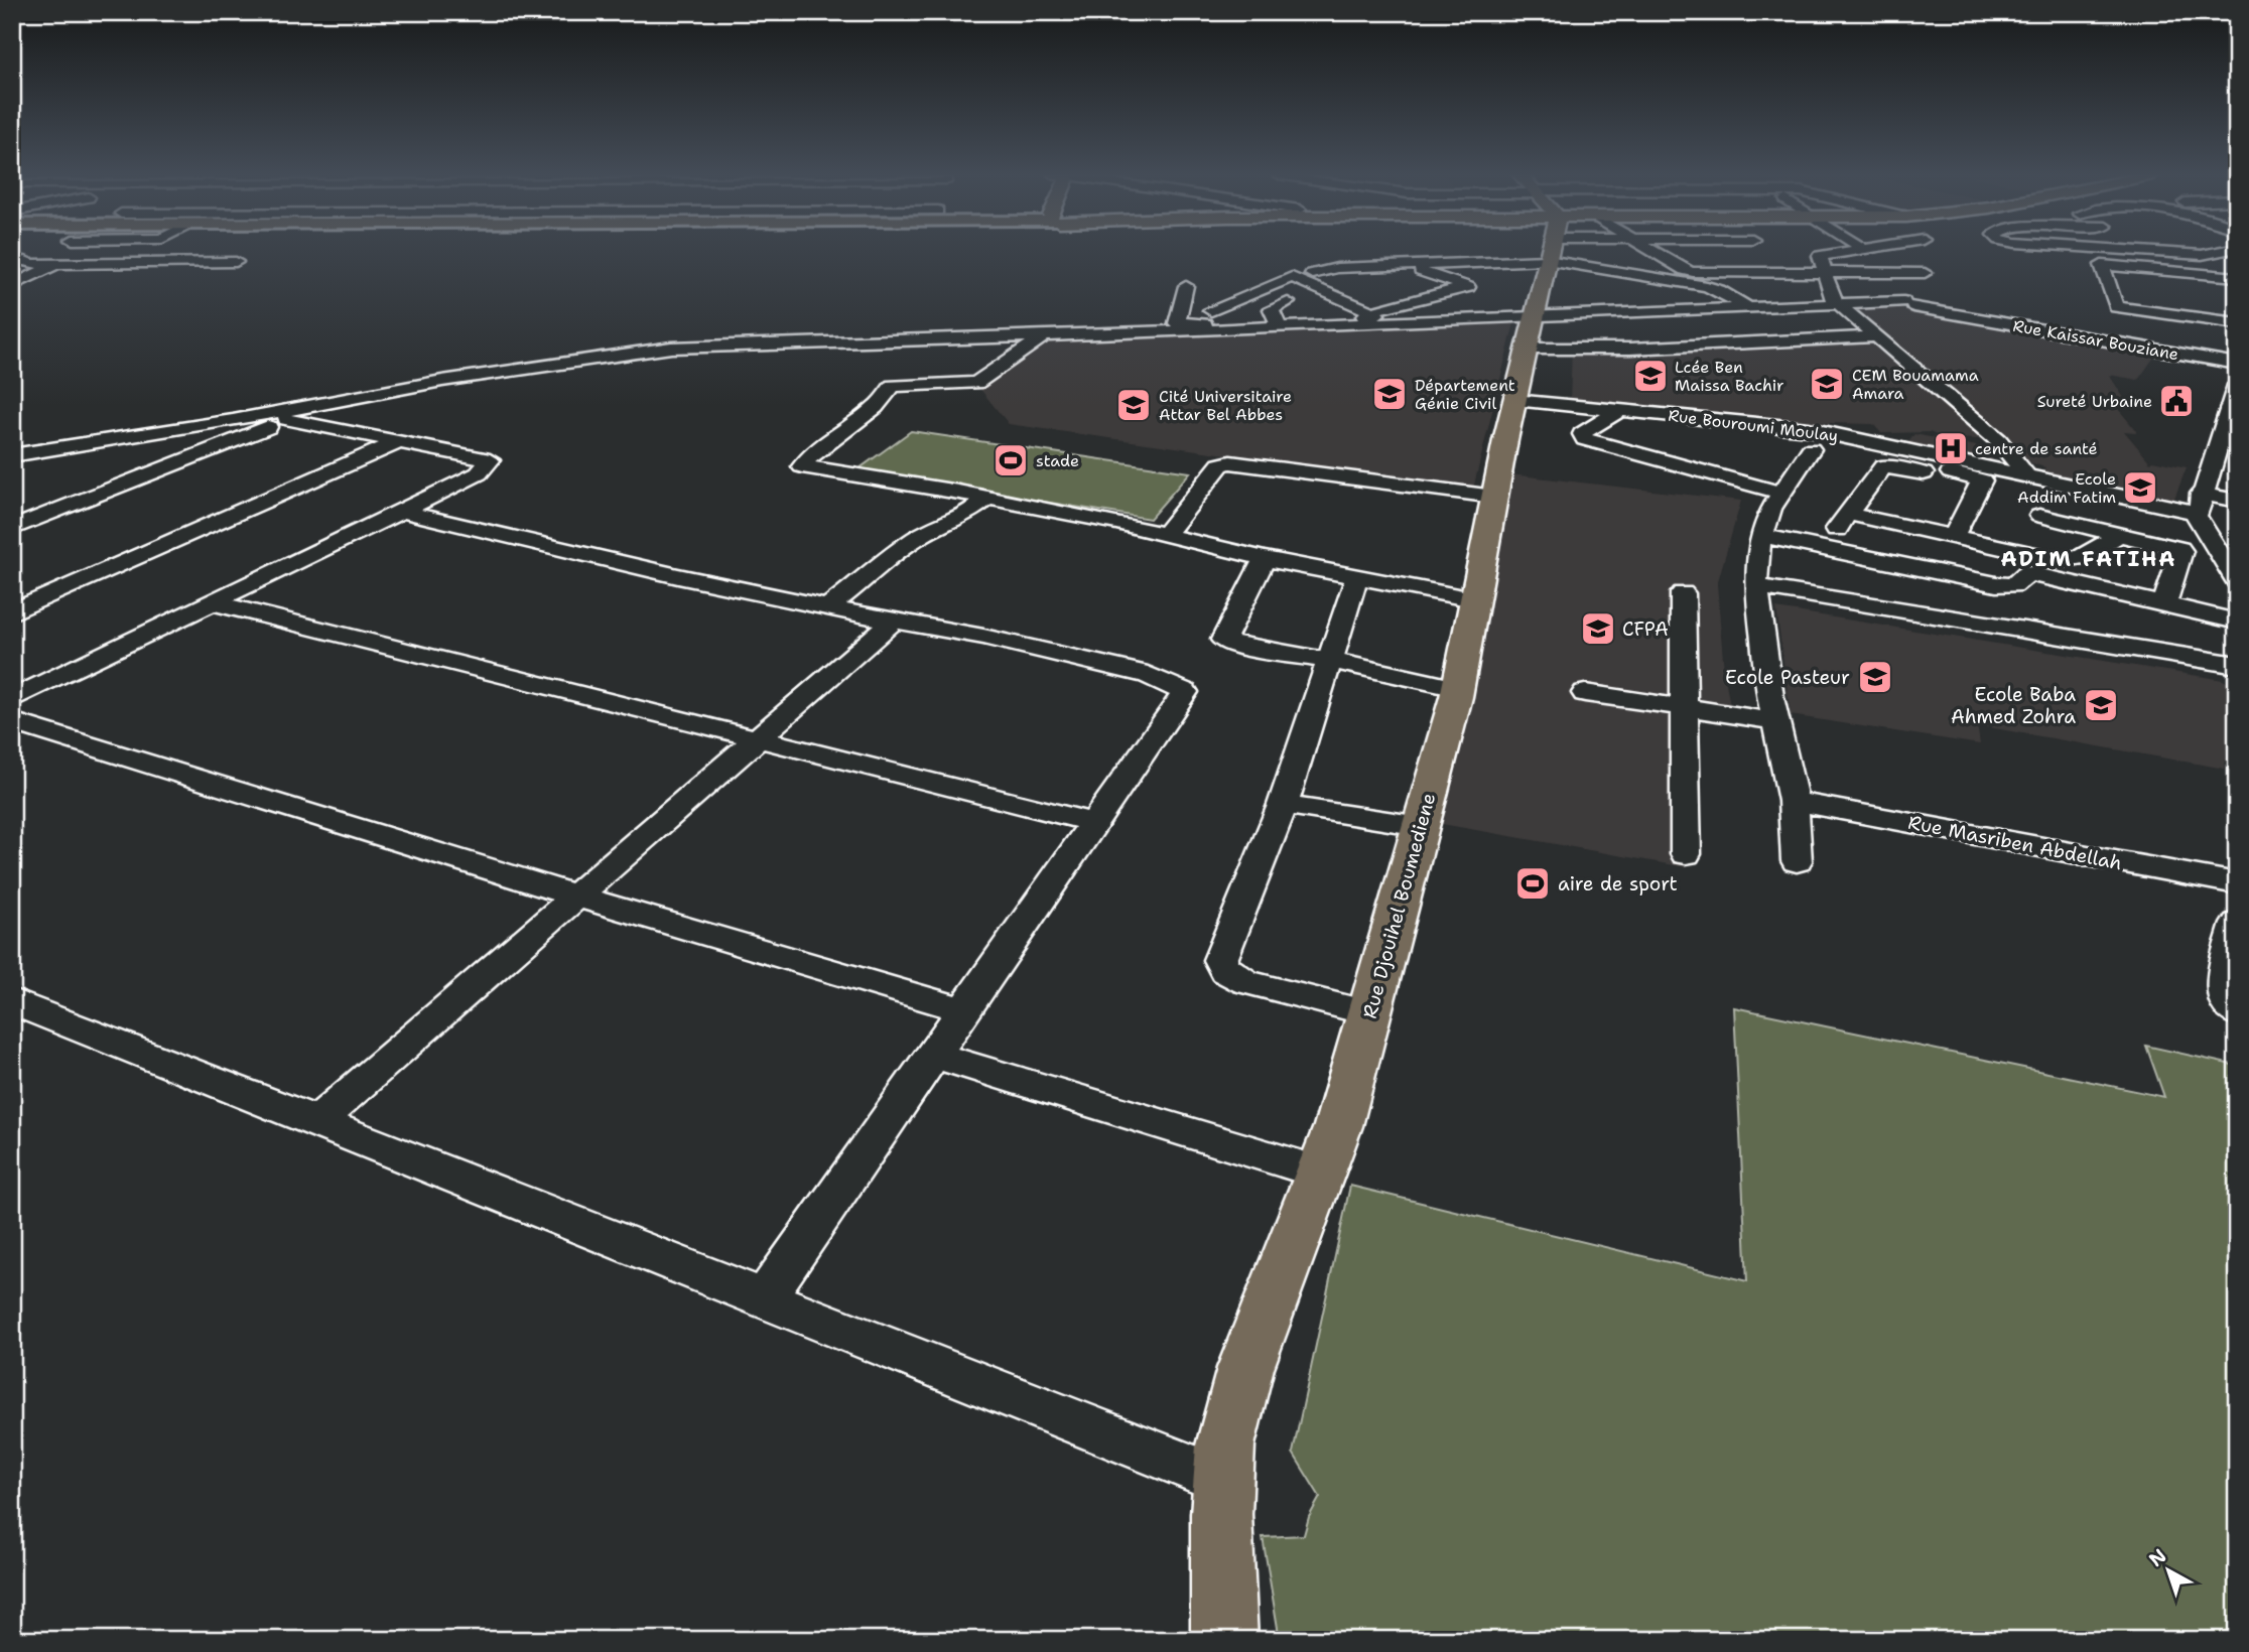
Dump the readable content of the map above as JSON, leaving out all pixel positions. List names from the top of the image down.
{
  "streets": {
    "main road": ["Rue Djouihel Boumediene"],
    "street": ["Rue Kaissar Bouziane", "Rue Bouroumi Moulay", "Rue Masriben Abdellah"]
  },
  "crossings": [
    ["Rue Kaissar Bouziane", "Rue Djouihel Boumediene"],
    ["Rue Bouroumi Moulay", "Rue Djouihel Boumediene"]
  ],
  "districts": ["ADIM FATIHA"],
  "places": {
    "school or university": [
      "Lcée Ben Maissa Bachir",
      "CEM Bouamama Amara",
      "Département Génie Civil",
      "Cité Universitaire Attar Bel Abbes",
      "Ecole Addim Fatim",
      "CFPA",
      "Ecole Pasteur",
      "Ecole Baba Ahmed Zohra"
    ],
    "public building": ["Sureté Urbaine"],
    "hospital": ["centre de santé"],
    "sports": ["stade", "aire de sport"]
  },
  "north": "top left"
}
